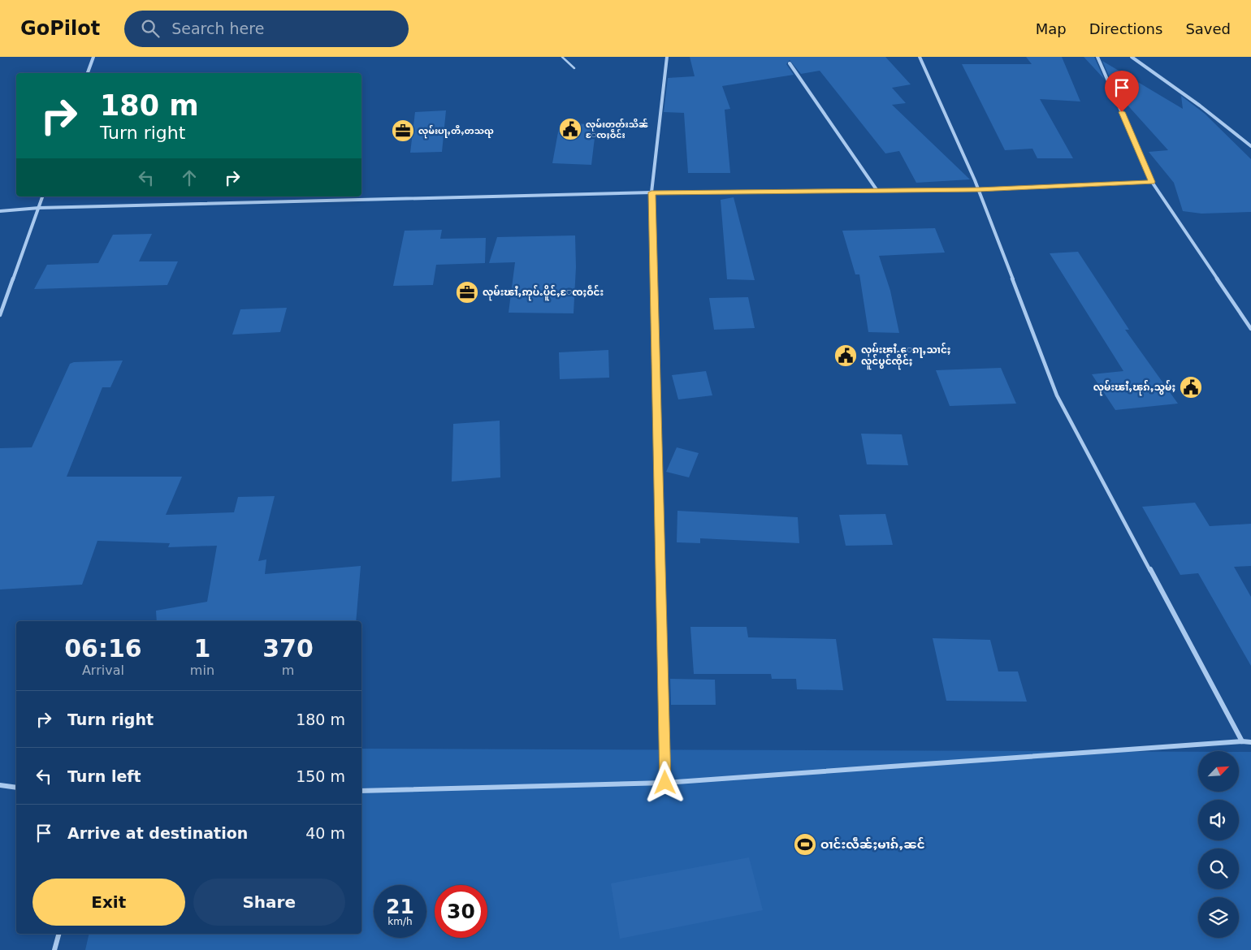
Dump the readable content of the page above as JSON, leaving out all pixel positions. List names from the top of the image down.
{
  "places": {
    "public building": ["လုမ်းတတ်းသိၼ် ႄၸႈဝဵင်း", "လုမ်းၽၢႆႇေၵႃႇသၢင်ႈ လူင်ပွင်ၸိုင်ႈ", "လုမ်းၽၢႆႇၽုၵ်ႇသွမ်ႈ"],
    "office": ["လုမ်းပႃႇတီႇတသၺ", "လုမ်းၽၢႆႇဢုပ်ႉပိူင်ႇႄၸႈဝဵင်း"],
    "sports": ["ဝၢင်းလဵၼ်ႈမၢၵ်ႇၼင်"]
  },
  "north": "top right",
  "page": {
    "header": "GoPilot",
    "search": "Search here",
    "nav": ["Map", "Directions", "Saved"],
    "turn": ["180 m", "Turn right"],
    "eta": [
      "06:16",
      "Arrival",
      "1",
      "min",
      "370",
      "m"
    ],
    "list": [
      {
        "name": "Turn right",
        "value": "180 m"
      },
      {
        "name": "Turn left",
        "value": "150 m"
      },
      {
        "name": "Arrive at destination",
        "value": "40 m"
      }
    ],
    "buttons": ["Exit", "Share"],
    "speed": "21 km/h",
    "limit": "30"
  }
}
